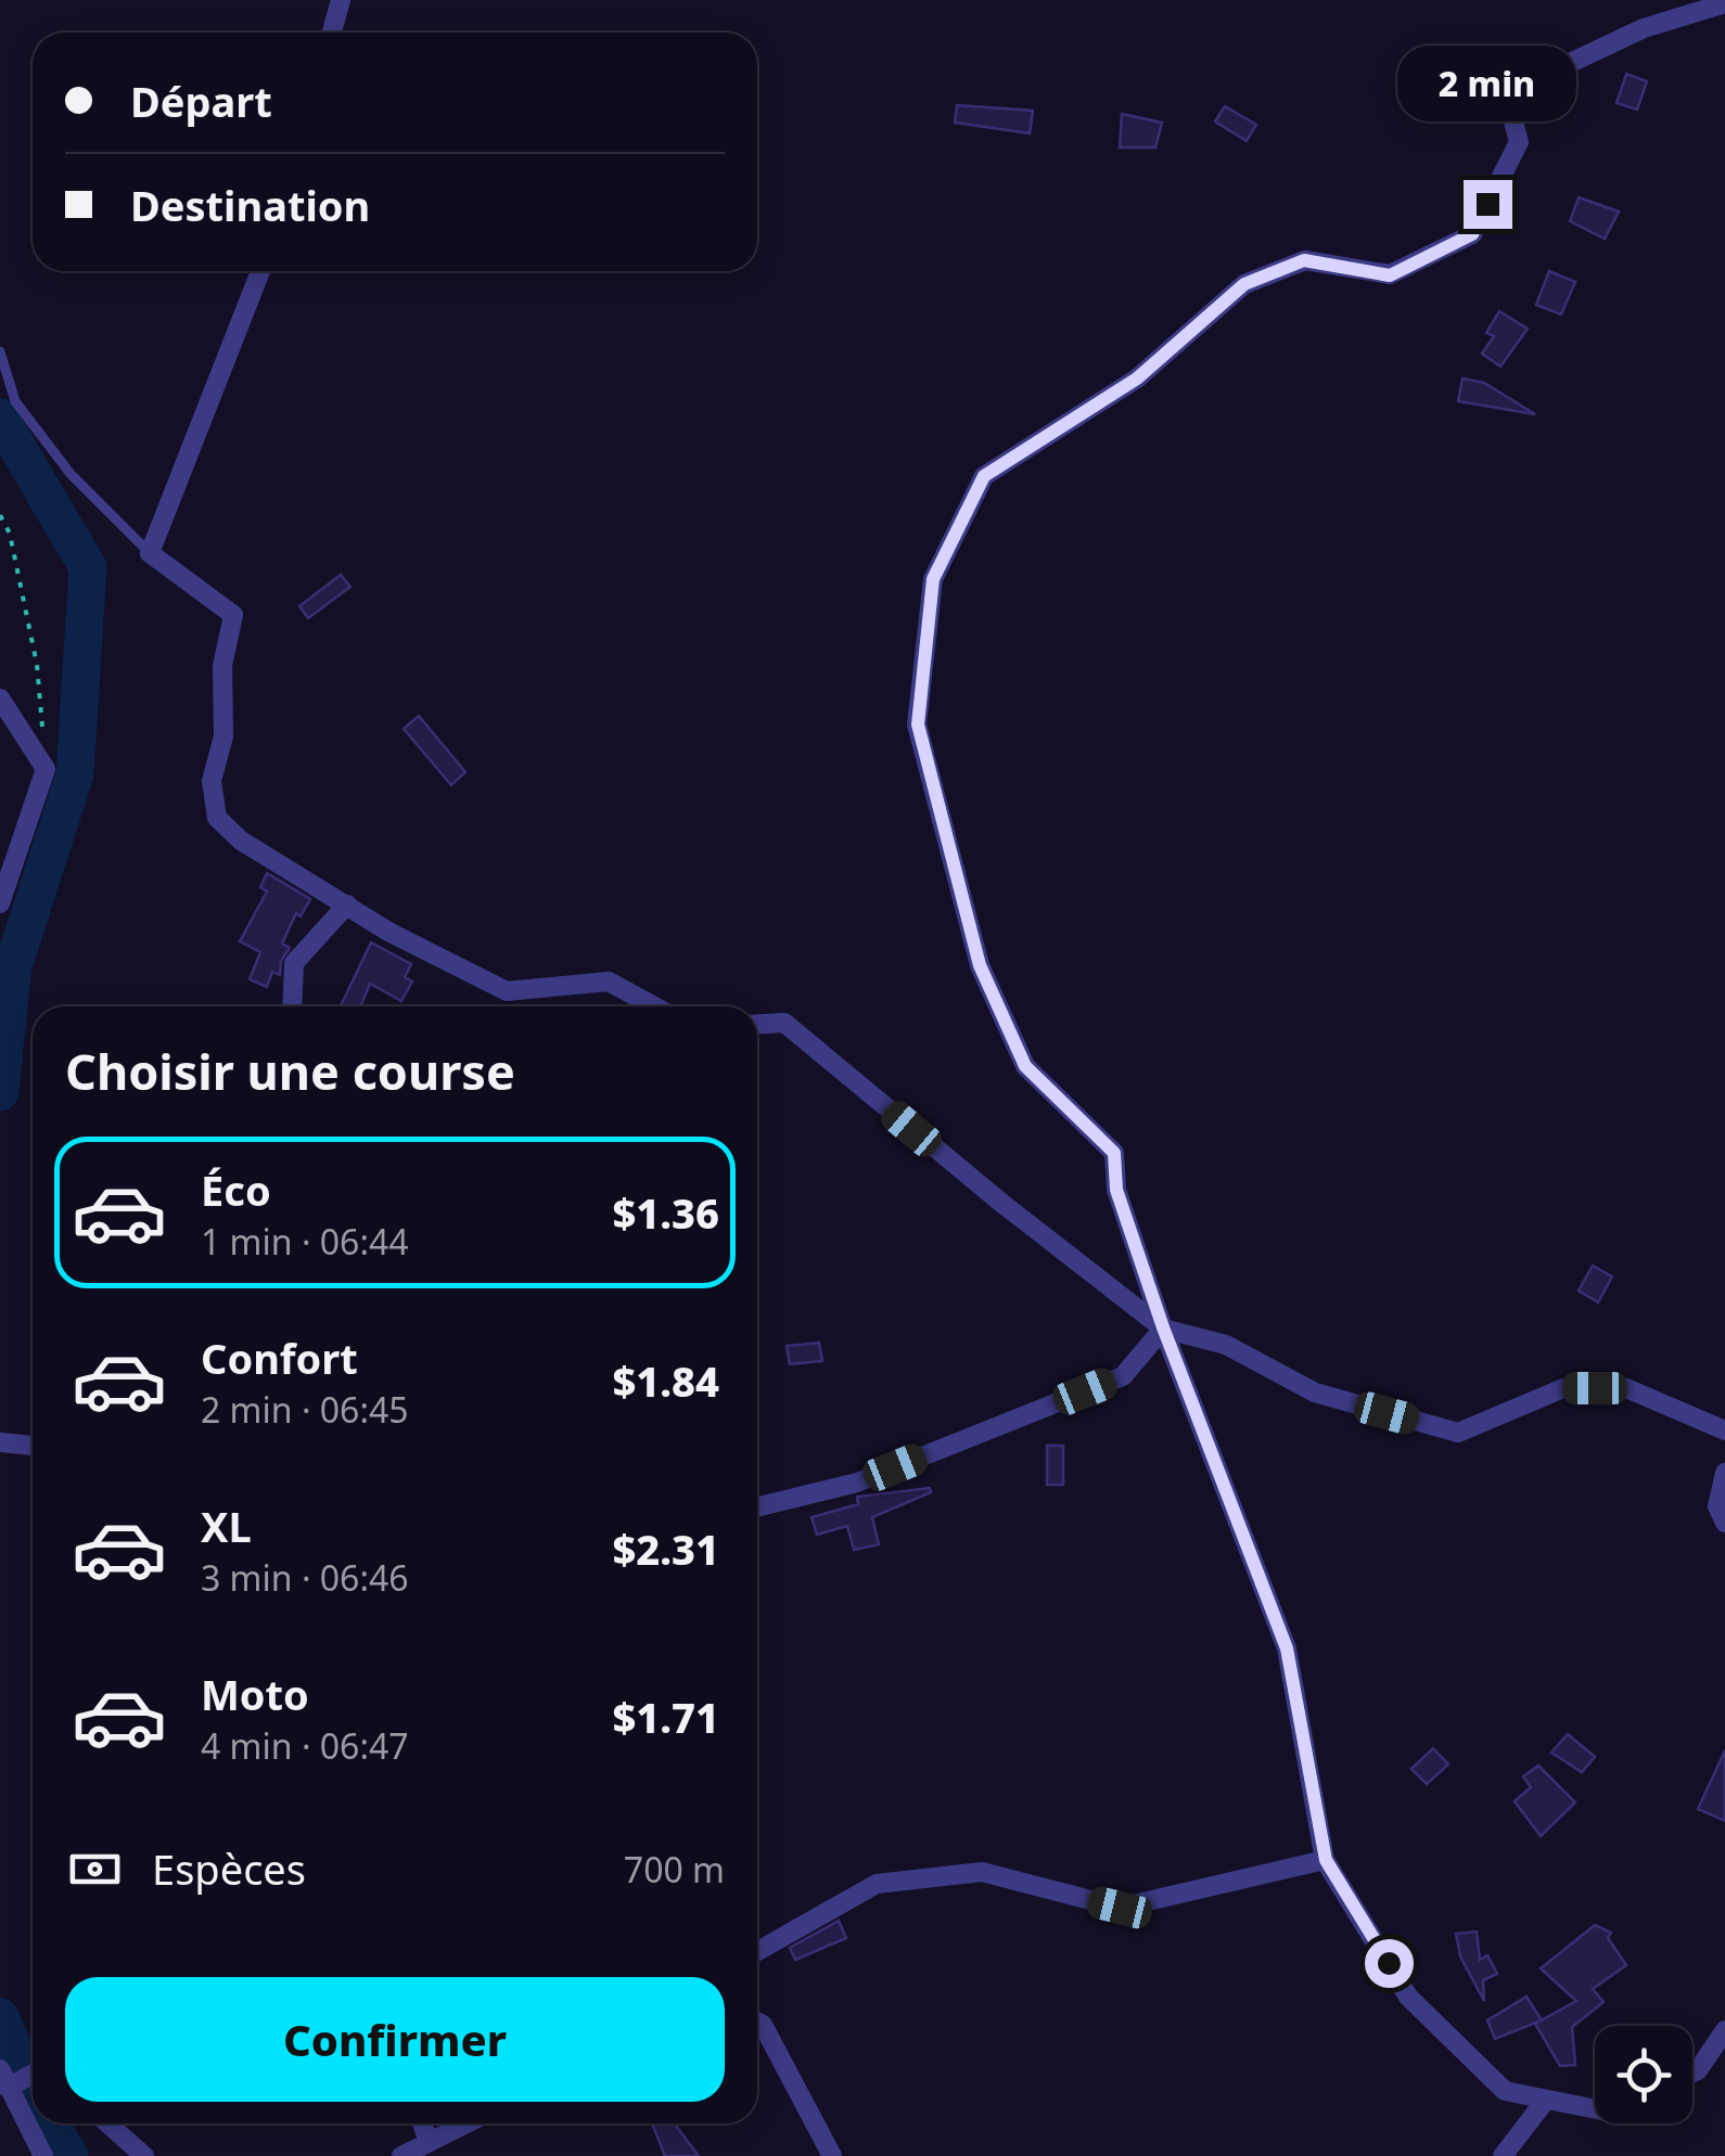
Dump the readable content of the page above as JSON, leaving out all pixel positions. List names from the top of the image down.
{
  "page": {
    "banner": ["Départ", "Destination"],
    "bubble": "2 min",
    "heading": "Choisir une course",
    "list": [
      {
        "name": "Éco",
        "note": "1 min · 06:44",
        "value": "$1.36"
      },
      {
        "name": "Confort",
        "note": "2 min · 06:45",
        "value": "$1.84"
      },
      {
        "name": "XL",
        "note": "3 min · 06:46",
        "value": "$2.31"
      },
      {
        "name": "Moto",
        "note": "4 min · 06:47",
        "value": "$1.71"
      }
    ],
    "pay": ["Espèces", "700 m"],
    "buttons": "Confirmer"
  }
}
